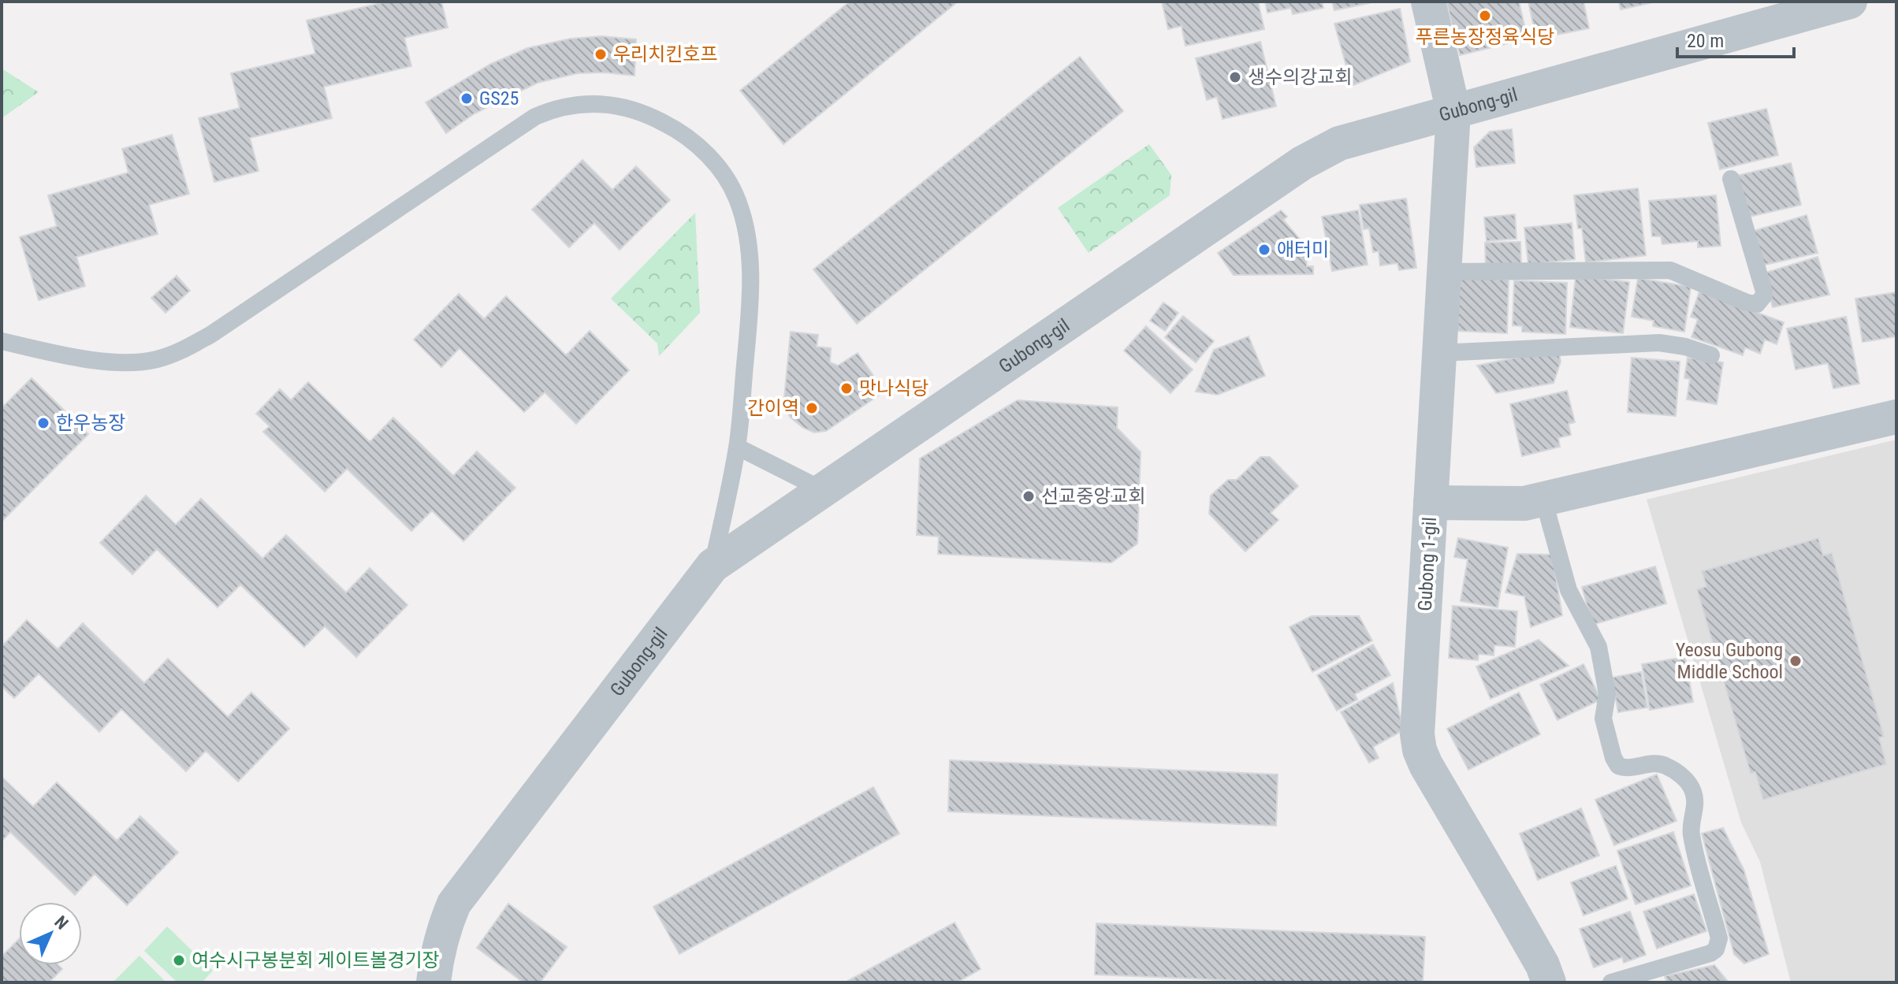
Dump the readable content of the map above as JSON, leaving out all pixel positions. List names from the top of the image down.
{
  "streets": {
    "street": ["Gubong-gil", "Gubong 1-gil"]
  },
  "crossings": [
    ["Gubong-gil", "Gubong 1-gil"]
  ],
  "places": [
    "푸른농장정육식당",
    "우리치킨호프",
    "생수의강교회",
    "GS25",
    "애터미",
    "맛나식당",
    "간이역",
    "한우농장",
    "선교중앙교회",
    "Yeosu Gubong Middle School",
    "여수시구봉분회 게이트볼경기장"
  ],
  "scale_bar": "20 m",
  "north": "top right"
}
